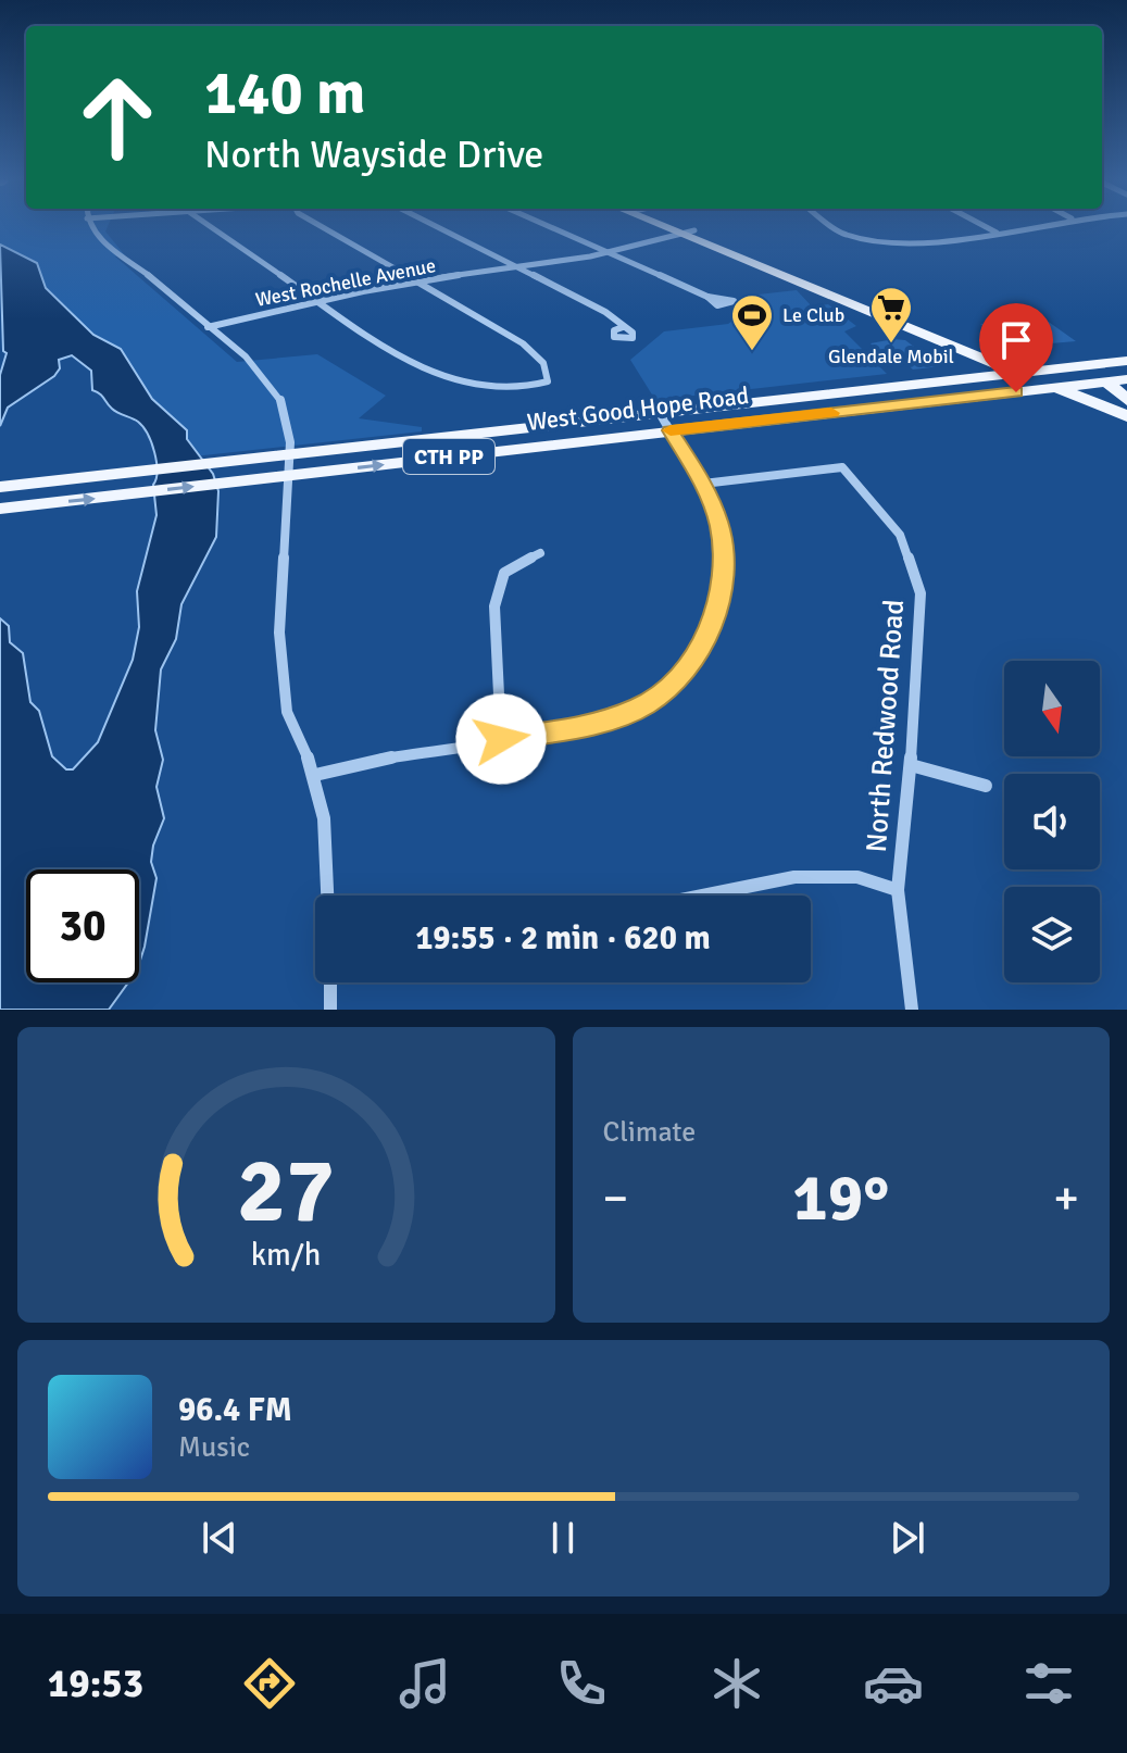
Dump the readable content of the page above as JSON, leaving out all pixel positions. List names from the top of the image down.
{
  "streets": {
    "main road": ["West Good Hope Road", "CTH PP"],
    "street": ["West Rochelle Avenue", "North Redwood Road"]
  },
  "places": {
    "supermarket": ["Glendale Mobil"],
    "sports": ["Le Club"]
  },
  "north": "bottom",
  "page": {
    "turn": ["140 m", "North Wayside Drive"],
    "limit": "30",
    "trip": "19:55 · 2 min · 620 m",
    "tile": "Climate",
    "heat": ["−", "19°", "+"],
    "song": ["96.4 FM", "Music"],
    "tabs": "19:53",
    "gauge": ["27", "km/h"]
  }
}
